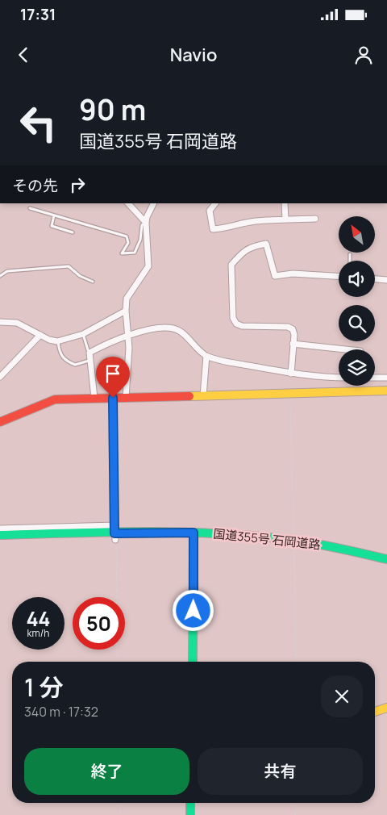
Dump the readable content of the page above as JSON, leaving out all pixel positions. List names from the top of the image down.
{
  "streets": {
    "main road": ["国道355号 石岡道路"]
  },
  "north": "top left",
  "page": {
    "status": "17:31",
    "header": "Navio",
    "turn": ["90 m", "国道355号 石岡道路"],
    "then": "その先",
    "speed": "44 km/h",
    "limit": "50",
    "heading": ["1 分", "340 m · 17:32"],
    "buttons": ["終了", "共有"]
  }
}
